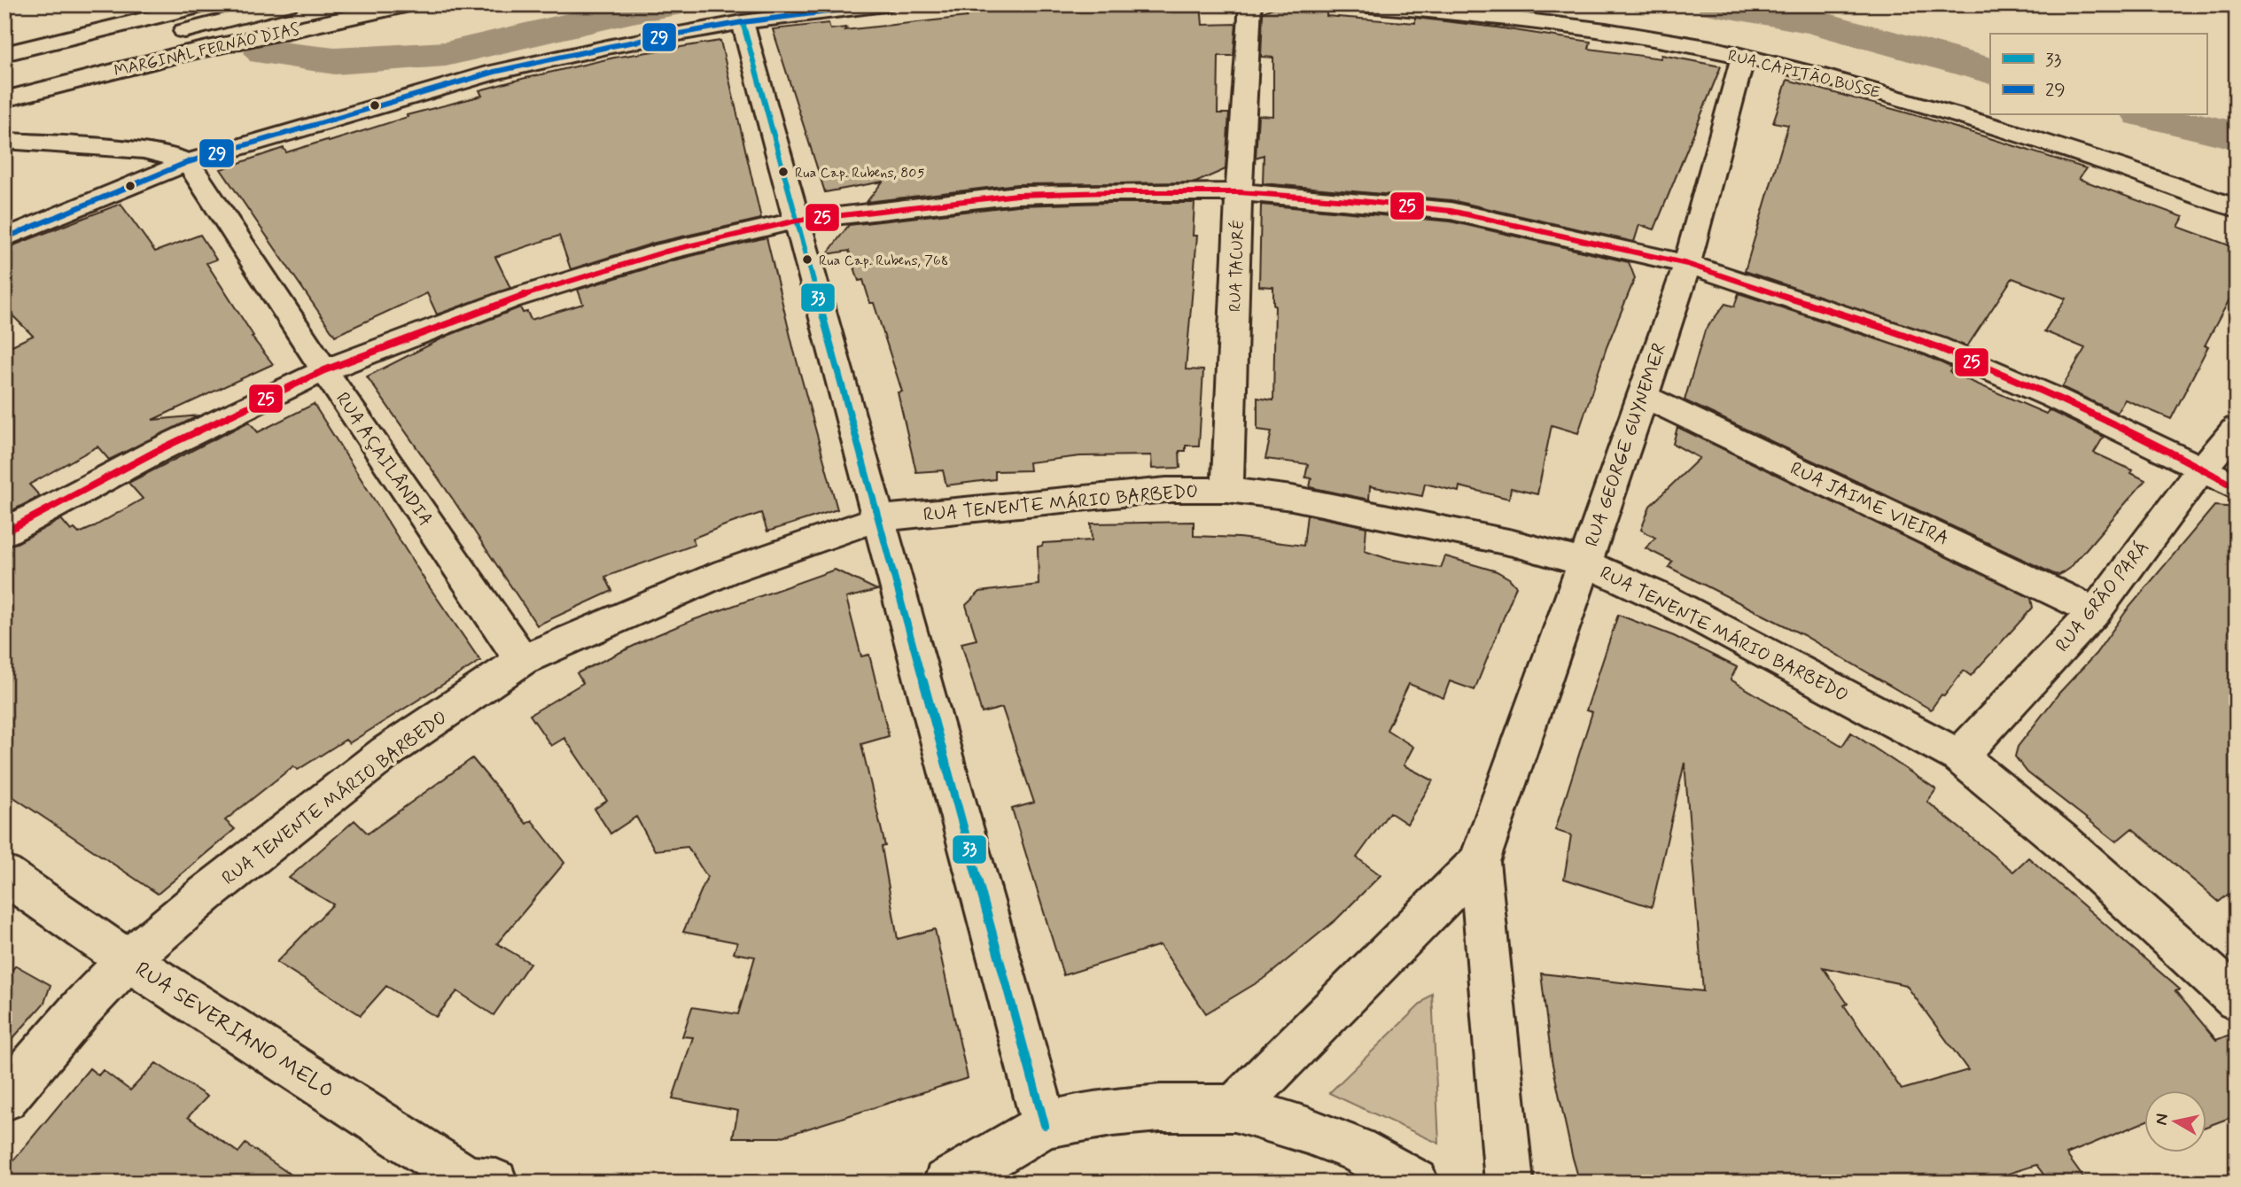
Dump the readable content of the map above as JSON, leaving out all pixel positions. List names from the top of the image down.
{
  "streets": {
    "main road": [
      "MARGINAL FERNÃO DIAS",
      "RUA CAPITÃO BUSSE",
      "RUA TACURÉ",
      "RUA GEORGE GUYNEMER",
      "RUA AÇAILÂNDIA",
      "RUA TENENTE MÁRIO BARBEDO",
      "RUA JAIME VIEIRA",
      "RUA GRÃO PARÁ",
      "RUA SEVERIANO MELO"
    ]
  },
  "crossings": [
    ["RUA CAPITÃO BUSSE", "RUA GEORGE GUYNEMER"],
    ["RUA TACURÉ", "RUA TENENTE MÁRIO BARBEDO"],
    ["RUA GEORGE GUYNEMER", "RUA TENENTE MÁRIO BARBEDO"],
    ["RUA GEORGE GUYNEMER", "RUA JAIME VIEIRA"],
    ["RUA AÇAILÂNDIA", "RUA TENENTE MÁRIO BARBEDO"],
    ["RUA TENENTE MÁRIO BARBEDO", "RUA GRÃO PARÁ"],
    ["RUA TENENTE MÁRIO BARBEDO", "RUA SEVERIANO MELO"],
    ["RUA JAIME VIEIRA", "RUA GRÃO PARÁ"]
  ],
  "places": ["Rua Cap. Rubens, 805", "Rua Cap. Rubens, 768"],
  "lines": ["transit line 29", "transit line 33", "transit line 25"],
  "legend": ["33", "29"],
  "north": "left"
}
